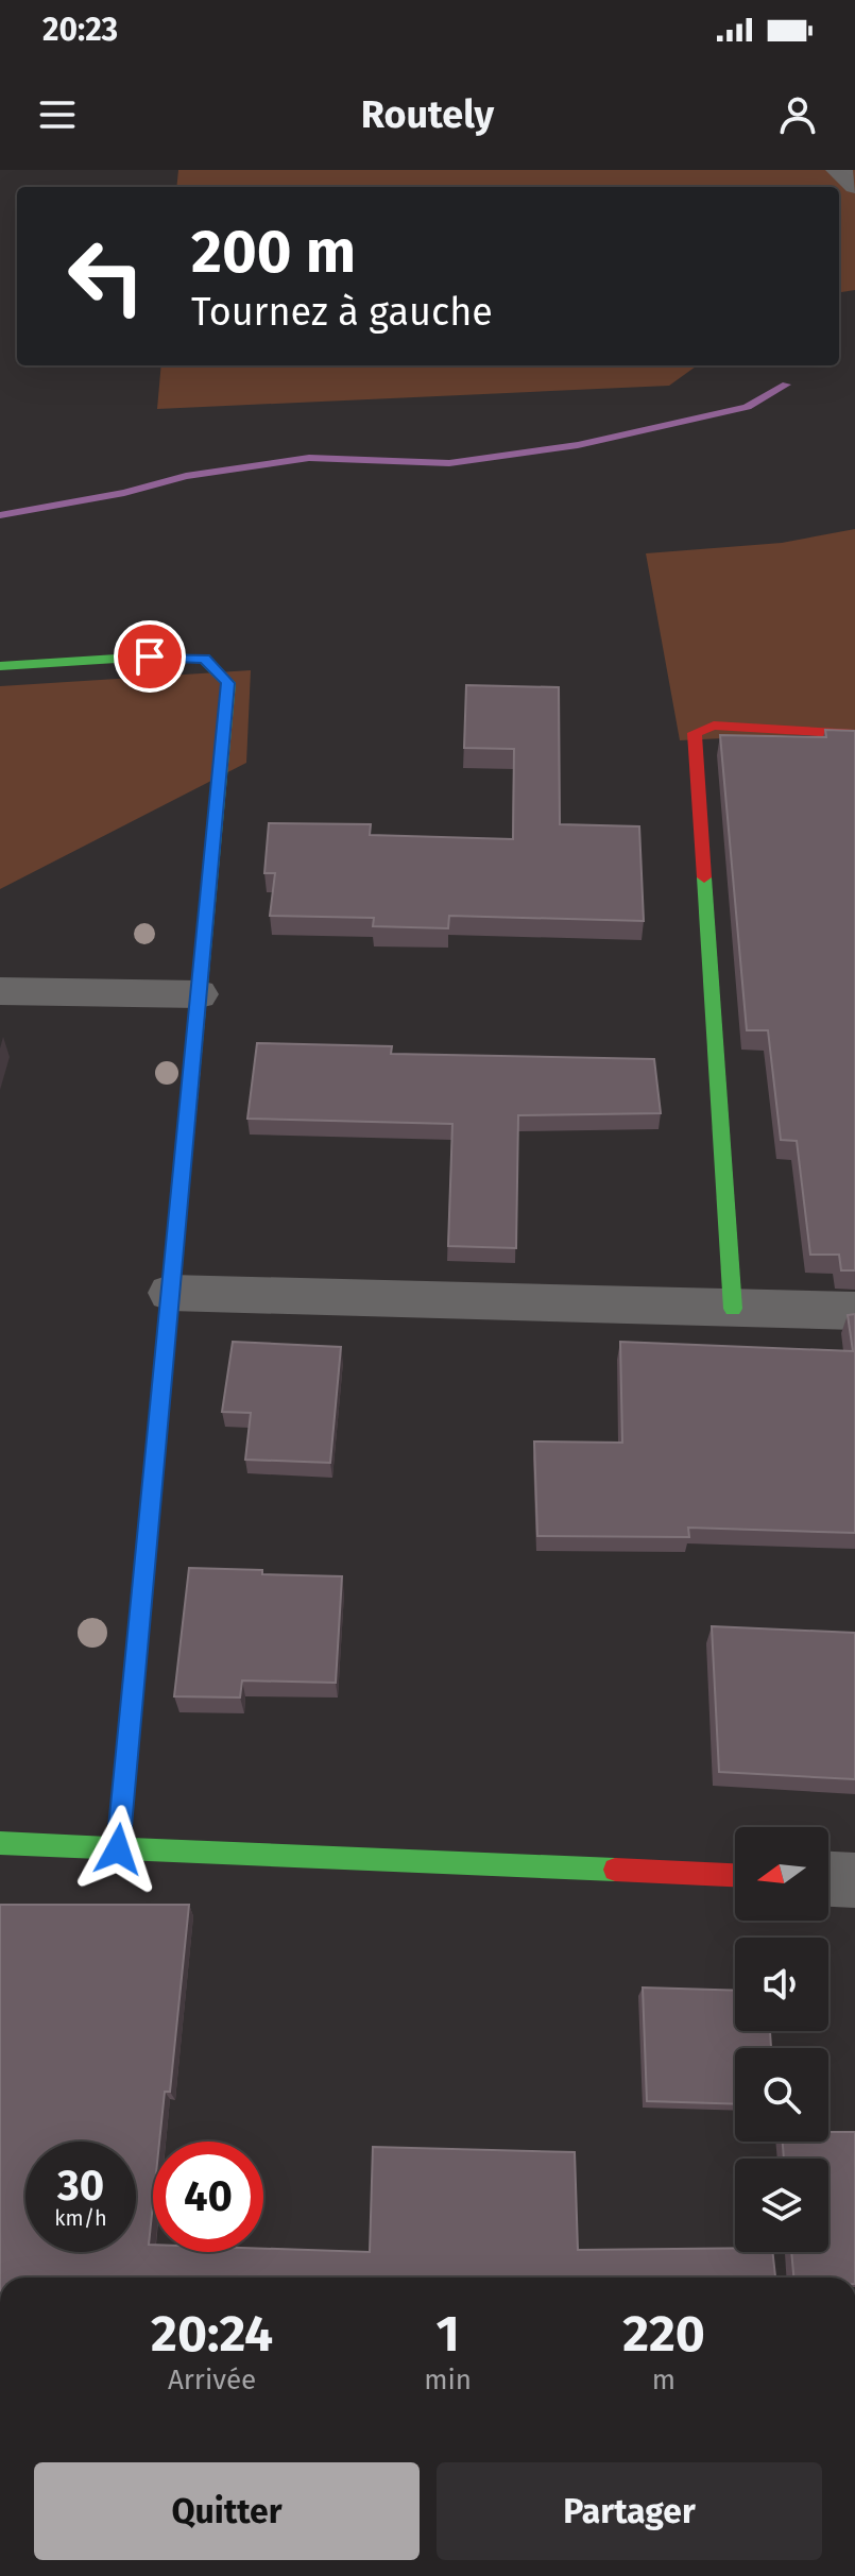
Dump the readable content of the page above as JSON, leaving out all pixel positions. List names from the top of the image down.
{
  "north": "left",
  "page": {
    "status": "20:23",
    "header": "Routely",
    "turn": ["200 m", "Tournez à gauche"],
    "speed": "30 km/h",
    "limit": "40",
    "eta": [
      "20:24",
      "Arrivée",
      "1",
      "min",
      "220",
      "m"
    ],
    "buttons": ["Quitter", "Partager"]
  }
}
